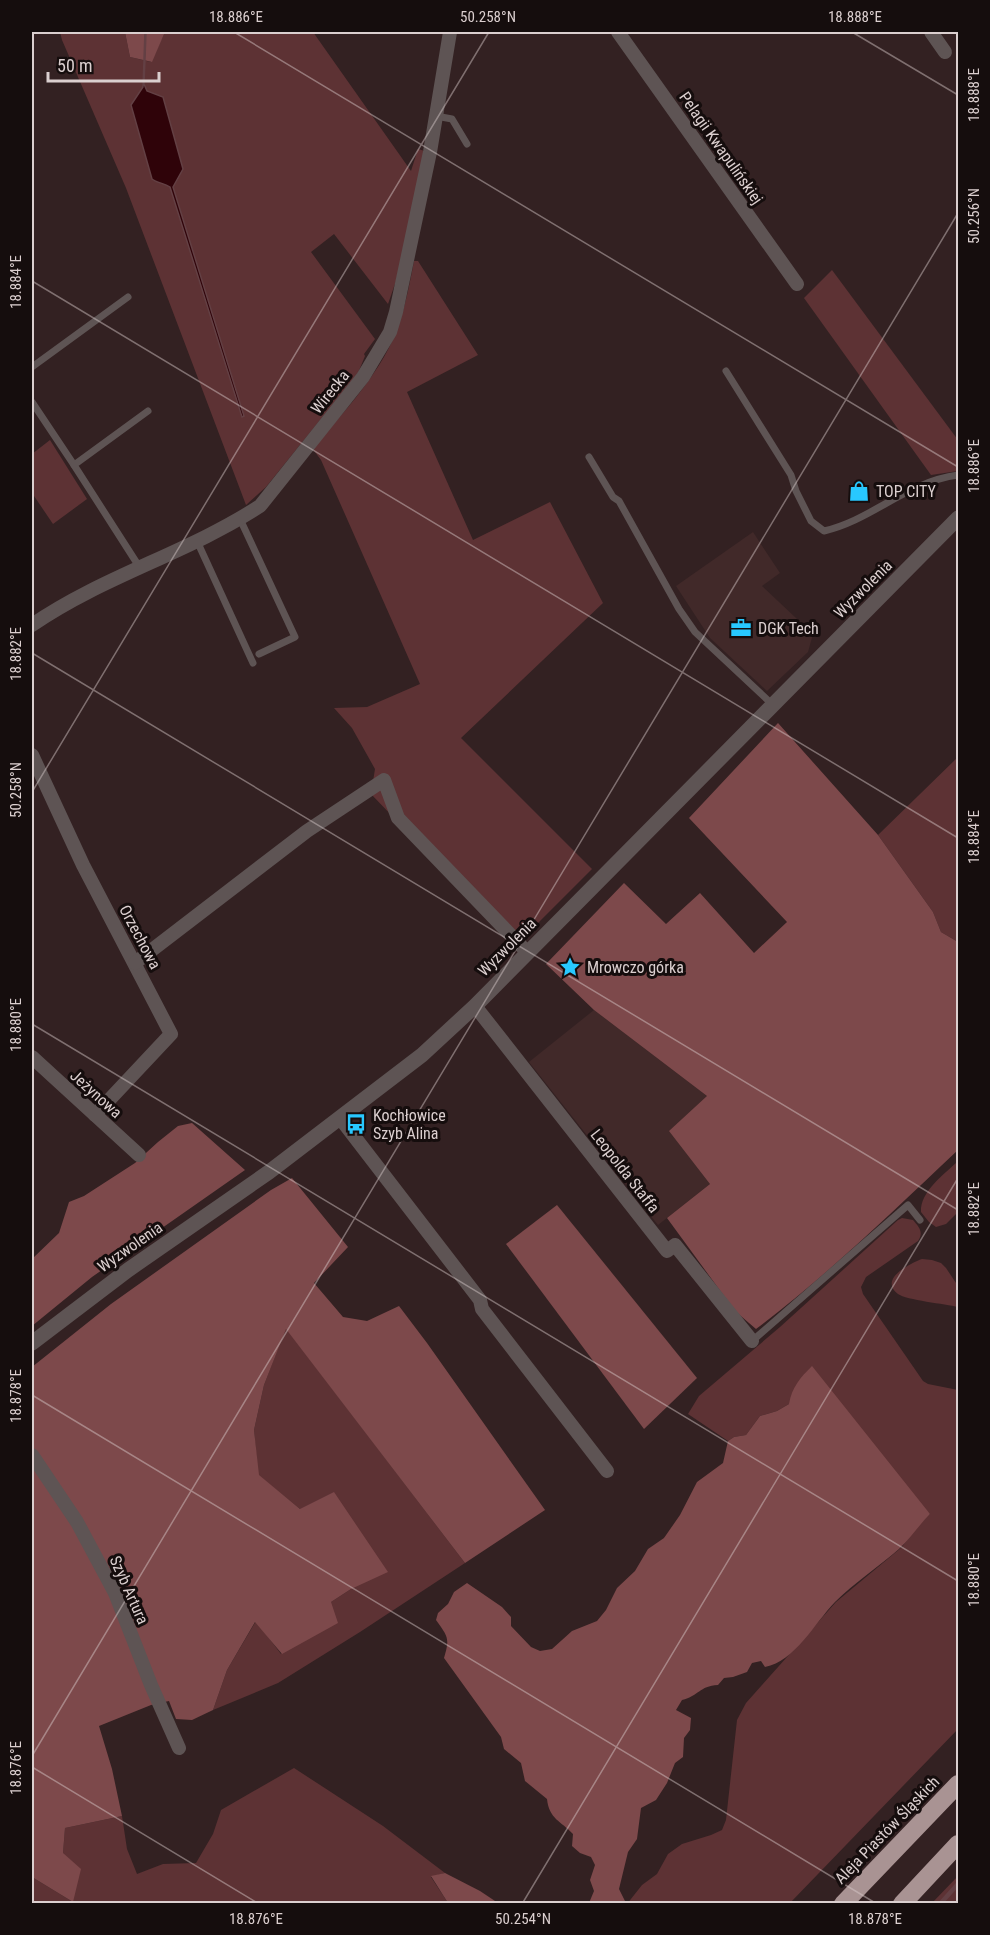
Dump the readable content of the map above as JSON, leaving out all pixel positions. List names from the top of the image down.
{
  "streets": {
    "highway": ["Aleja Piastów Śląskich"],
    "street": [
      "Pelagii Kwapulińskiej",
      "Wirecka",
      "Wyzwolenia",
      "Orzechowa",
      "Jeżynowa",
      "Leopolda Staffa",
      "Szyb Artura"
    ]
  },
  "crossings": [
    ["Wyzwolenia", "Leopolda Staffa"],
    ["Orzechowa", "Jeżynowa"]
  ],
  "places": {
    "shop": ["TOP CITY"],
    "office": ["DGK Tech"],
    "place": ["Mrowczo górka"],
    "bus stop": ["Kochłowice Szyb Alina"]
  },
  "scale_bar": "50 m",
  "coordinates": [
    "18.886°E",
    "50.258°N",
    "18.888°E",
    "50.256°N",
    "18.884°E",
    "18.882°E",
    "18.880°E",
    "18.878°E",
    "18.876°E",
    "50.254°N"
  ]
}
